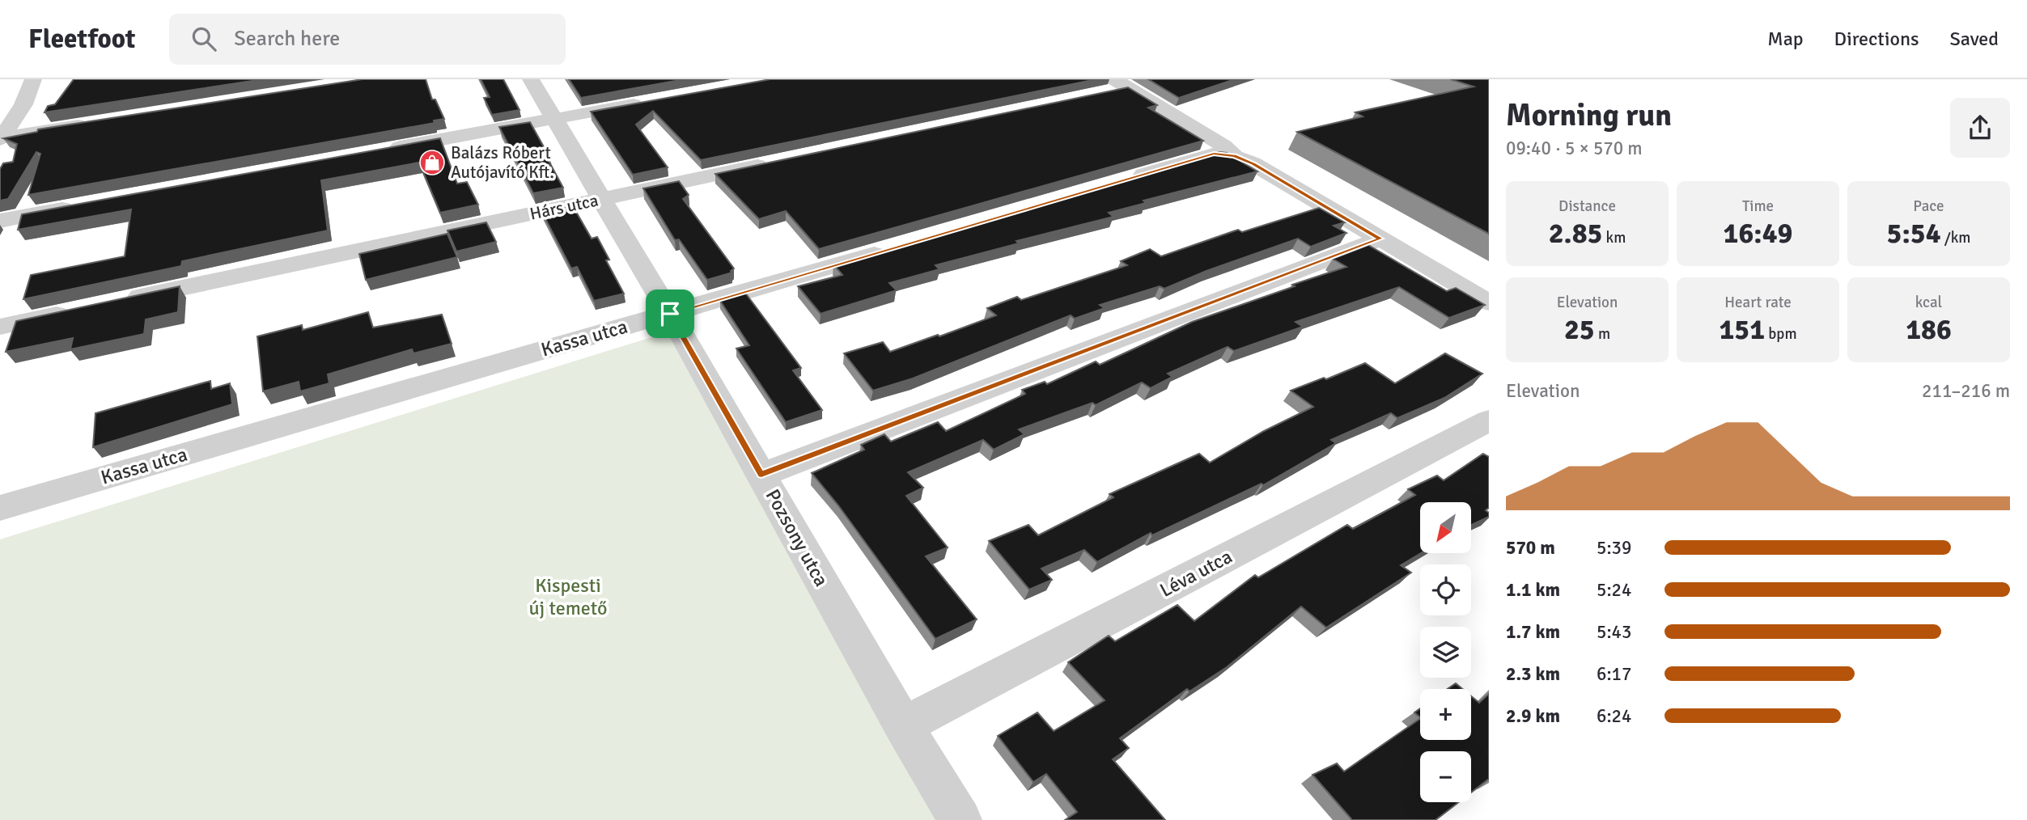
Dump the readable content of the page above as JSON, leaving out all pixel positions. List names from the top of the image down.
{
  "streets": {
    "street": [
      "Hárs utca",
      "Kassa utca",
      "Pozsony utca",
      "Léva utca"
    ]
  },
  "crossings": [
    ["Hárs utca", "Pozsony utca"],
    ["Kassa utca", "Pozsony utca"],
    ["Pozsony utca", "Léva utca"]
  ],
  "parks": ["Kispesti új temető"],
  "places": {
    "shop": ["Balázs Róbert Autójavító Kft."]
  },
  "north": "bottom left",
  "page": {
    "header": "Fleetfoot",
    "search": "Search here",
    "nav": ["Map", "Directions", "Saved"],
    "heading": ["Morning run", "09:40 · 5 × 570 m"],
    "stats": [
      ["Distance", "2.85 km"],
      ["Time", "16:49"],
      ["Pace", "5:54 /km"],
      ["Elevation", "25 m"],
      ["Heart rate", "151 bpm"],
      ["kcal", "186"]
    ],
    "chart": ["Elevation", "211–216 m"],
    "map_buttons": ["+", "−"],
    "list": [
      {
        "name": "570 m",
        "note": "5:39"
      },
      {
        "name": "1.1 km",
        "note": "5:24"
      },
      {
        "name": "1.7 km",
        "note": "5:43"
      },
      {
        "name": "2.3 km",
        "note": "6:17"
      },
      {
        "name": "2.9 km",
        "note": "6:24"
      }
    ]
  }
}
